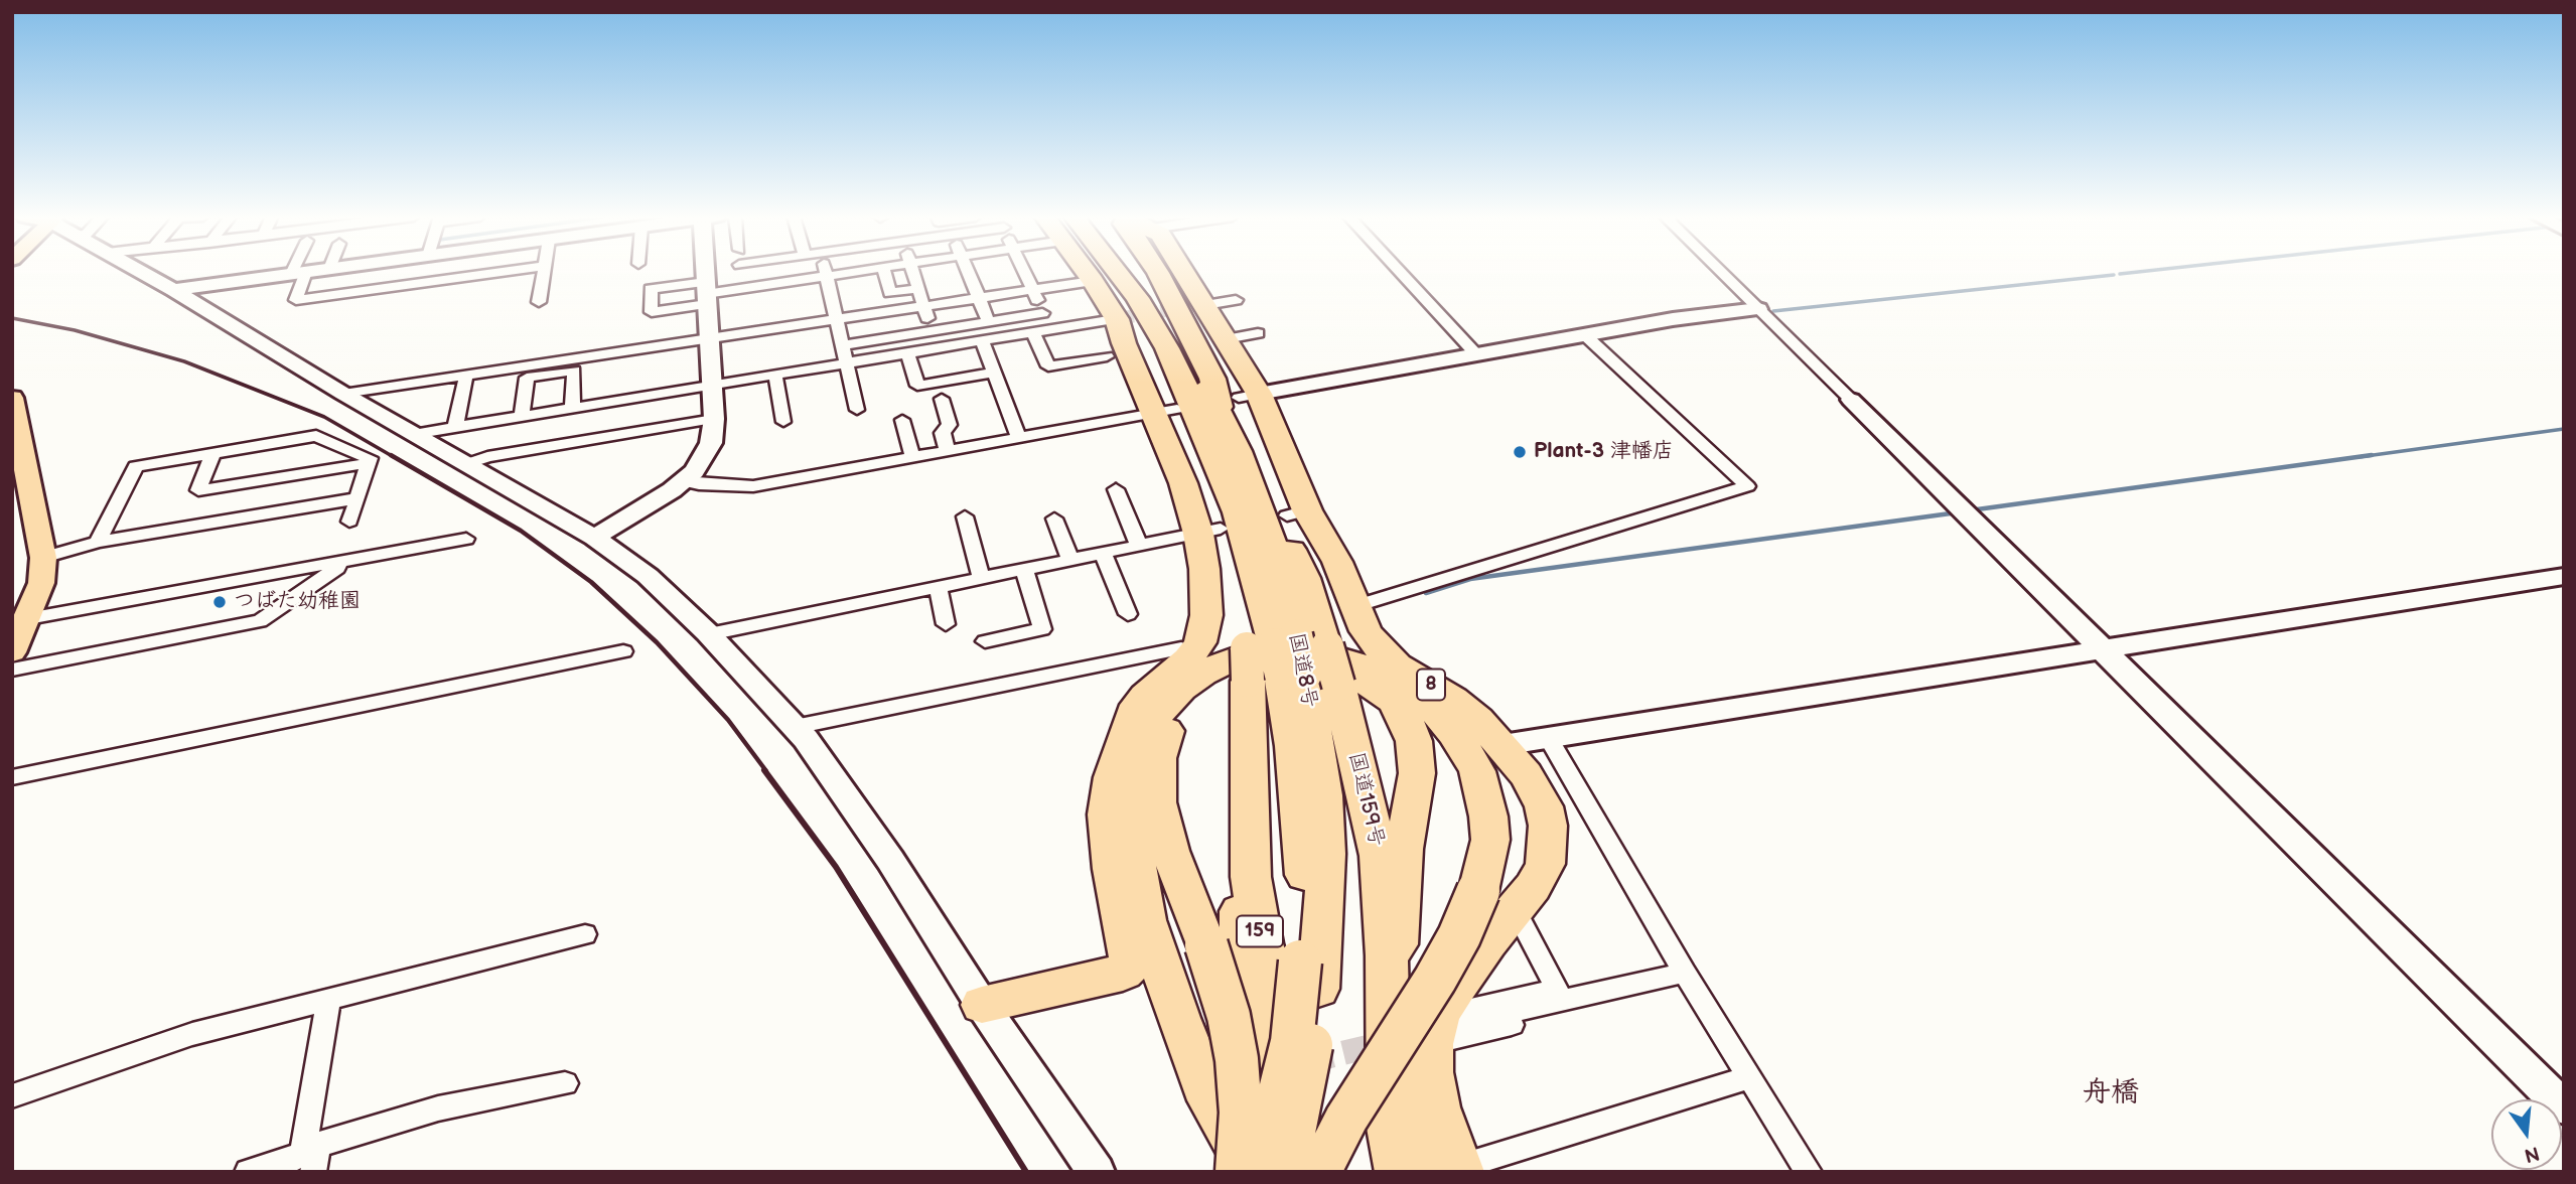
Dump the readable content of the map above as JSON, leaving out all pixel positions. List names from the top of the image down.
{
  "streets": {
    "highway": [
      "国道8号",
      "8",
      "国道159号",
      "159"
    ]
  },
  "crossings": [
    ["国道8号", "国道159号"],
    ["8", "国道159号"]
  ],
  "districts": ["舟橋"],
  "places": ["Plant-3 津幡店", "つばた幼稚園"],
  "north": "bottom"
}
